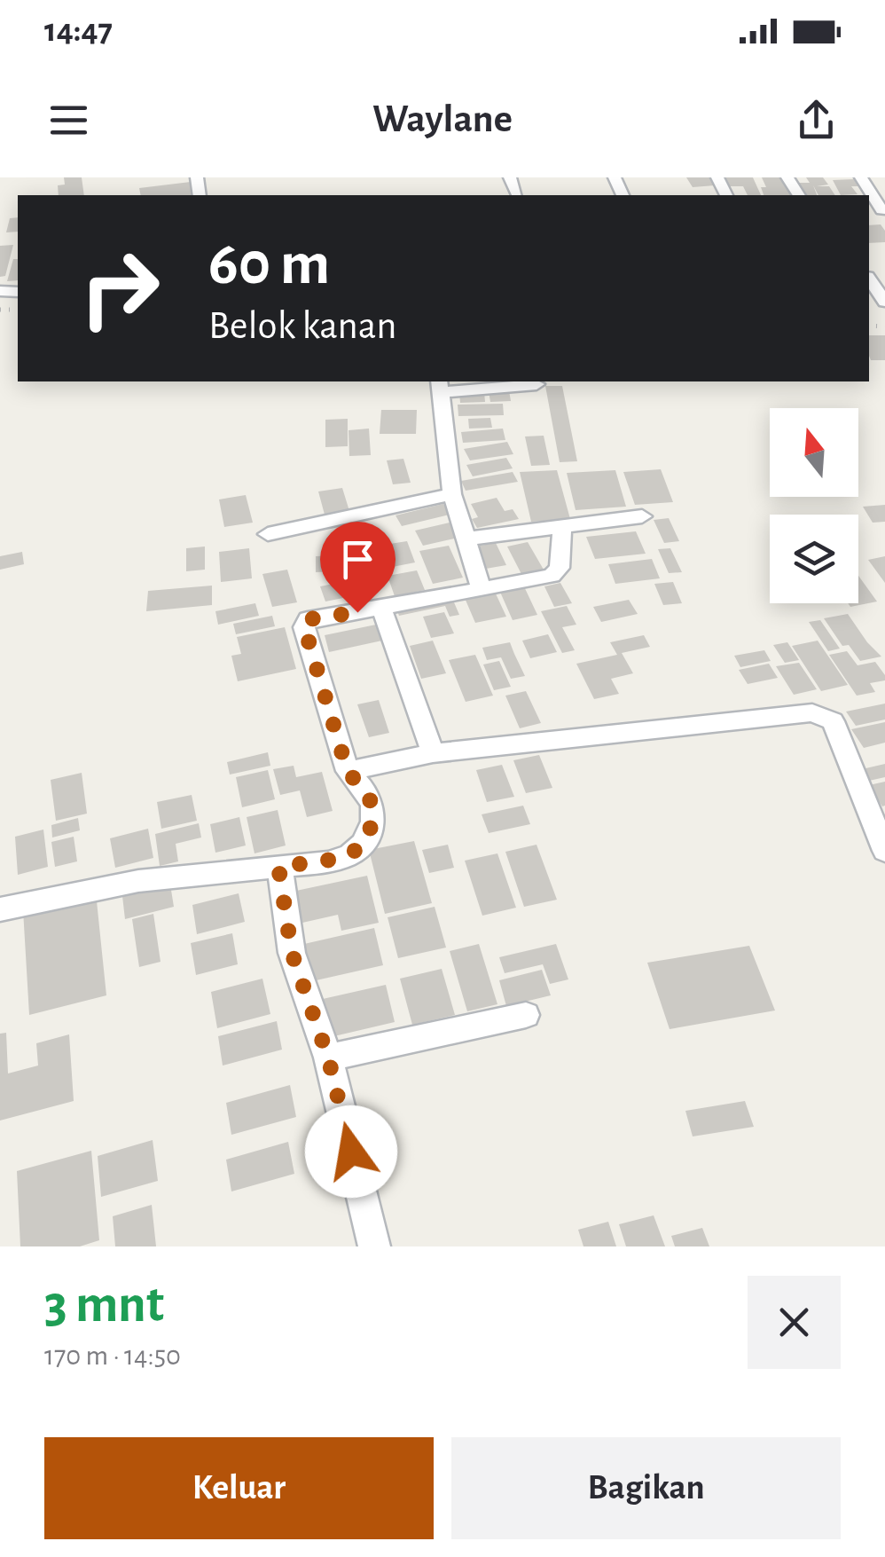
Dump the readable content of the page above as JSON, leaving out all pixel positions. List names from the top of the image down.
{
  "north": "top",
  "page": {
    "status": "14:47",
    "header": "Waylane",
    "turn": ["60 m", "Belok kanan"],
    "heading": ["3 mnt", "170 m · 14:50"],
    "buttons": ["Keluar", "Bagikan"]
  }
}
